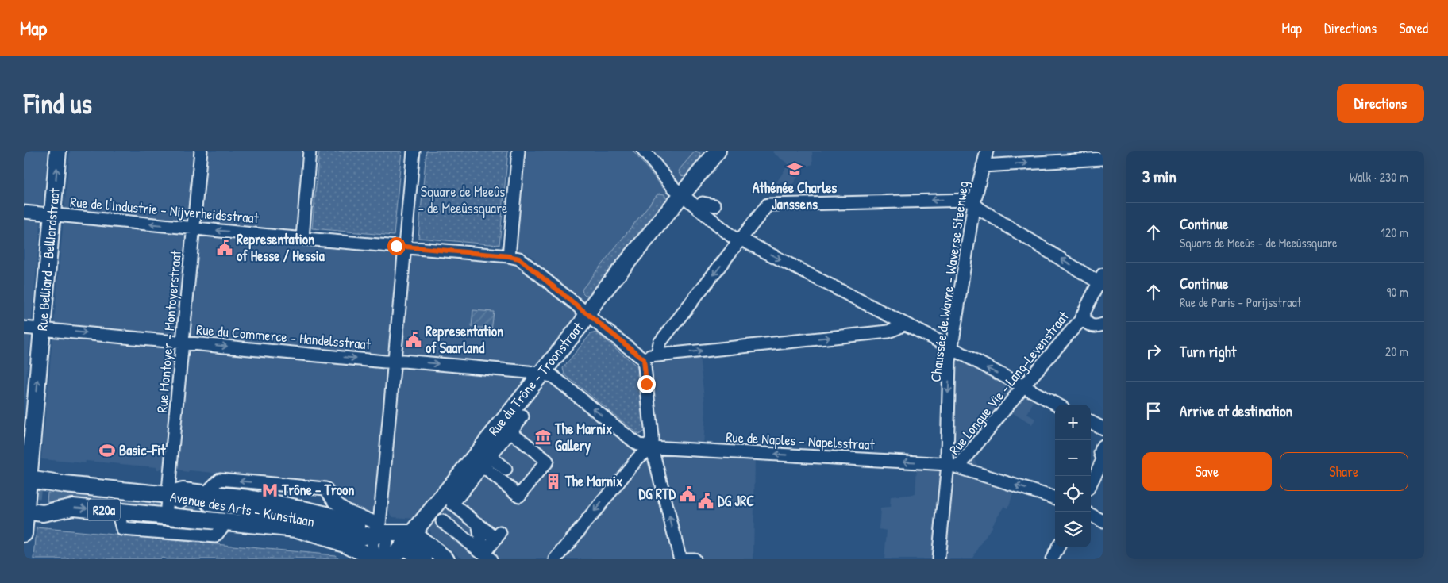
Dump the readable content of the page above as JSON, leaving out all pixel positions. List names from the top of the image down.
{
  "streets": {
    "main road": [
      "Rue Belliard - Belliardstraat",
      "Rue du Trône - Troonstraat",
      "Avenue des Arts - Kunstlaan",
      "R20a"
    ],
    "street": [
      "Rue de l'Industrie - Nijverheidsstraat",
      "Chaussée de Wavre - Waverse Steenweg",
      "Rue Montoyer - Montoyerstraat",
      "Rue du Commerce - Handelsstraat",
      "Rue Longue Vie - Lang-Levenstraat",
      "Rue de Naples - Napelsstraat"
    ]
  },
  "crossings": [
    ["Rue de l'Industrie - Nijverheidsstraat", "Rue Belliard - Belliardstraat"],
    ["Rue de l'Industrie - Nijverheidsstraat", "Rue Montoyer - Montoyerstraat"],
    ["Rue Belliard - Belliardstraat", "Rue du Commerce - Handelsstraat"],
    ["Rue Belliard - Belliardstraat", "Avenue des Arts - Kunstlaan"],
    ["Rue Belliard - Belliardstraat", "R20a"],
    ["Chaussée de Wavre - Waverse Steenweg", "Rue Longue Vie - Lang-Levenstraat"],
    ["Chaussée de Wavre - Waverse Steenweg", "Rue de Naples - Napelsstraat"],
    ["Rue Montoyer - Montoyerstraat", "Rue du Commerce - Handelsstraat"],
    ["Rue Montoyer - Montoyerstraat", "Avenue des Arts - Kunstlaan"],
    ["Rue Montoyer - Montoyerstraat", "R20a"],
    ["Rue du Commerce - Handelsstraat", "Rue du Trône - Troonstraat"],
    ["Rue du Commerce - Handelsstraat", "Rue de Naples - Napelsstraat"],
    ["Rue du Trône - Troonstraat", "Rue de Naples - Napelsstraat"],
    ["Rue du Trône - Troonstraat", "R20a"],
    ["Rue Longue Vie - Lang-Levenstraat", "Rue de Naples - Napelsstraat"],
    ["Avenue des Arts - Kunstlaan", "R20a"]
  ],
  "one_way": ["Rue de l'Industrie - Nijverheidsstraat", "Rue Belliard - Belliardstraat", "Rue du Commerce - Handelsstraat"],
  "parks": ["Square de Meeûs - de Meeûssquare"],
  "places": {
    "school or university": ["Athénée Charles Janssens"],
    "public building": [
      "Representation of Hesse / Hessia",
      "Representation of Saarland",
      "DG RTD",
      "DG JRC"
    ],
    "museum": ["The Marnix Gallery"],
    "sports": ["Basic-Fit"],
    "building": ["The Marnix"],
    "metro station": ["Trône - Troon"]
  },
  "page": {
    "header": "Map",
    "nav": ["Map", "Directions", "Saved"],
    "buttons": [
      "Directions",
      ["Save", "Share"]
    ],
    "title": "Find us",
    "heading": ["3 min", "Walk · 230 m"],
    "list": [
      ["Continue", "Square de Meeûs - de Meeûssquare", "120 m"],
      ["Continue", "Rue de Paris - Parijsstraat", "90 m"],
      ["Turn right", "20 m"],
      "Arrive at destination"
    ],
    "map_buttons": ["+", "−"]
  }
}
